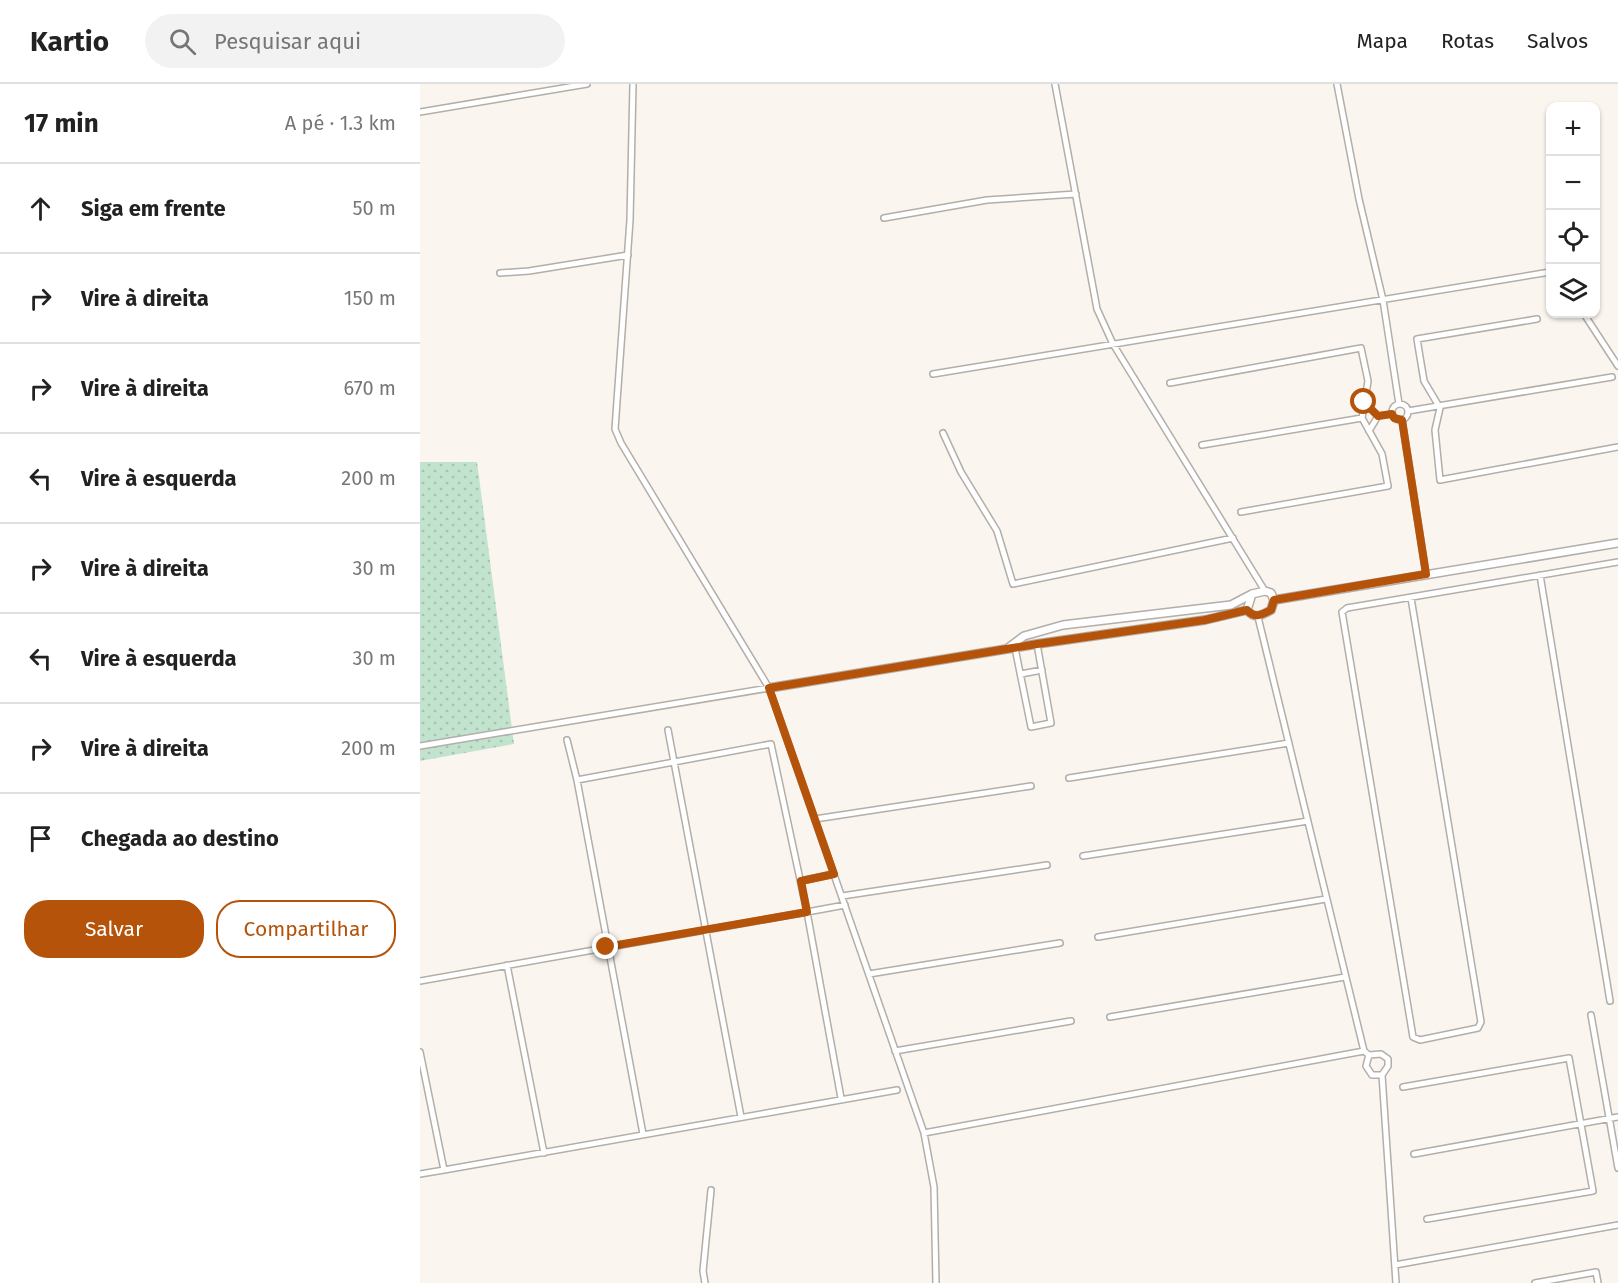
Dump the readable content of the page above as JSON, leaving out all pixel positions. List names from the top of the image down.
{
  "page": {
    "header": "Kartio",
    "search": "Pesquisar aqui",
    "nav": ["Mapa", "Rotas", "Salvos"],
    "heading": ["17 min", "A pé · 1.3 km"],
    "map_buttons": ["+", "−"],
    "list": [
      ["Siga em frente", "50 m"],
      ["Vire à direita", "150 m"],
      ["Vire à direita", "670 m"],
      ["Vire à esquerda", "200 m"],
      ["Vire à direita", "30 m"],
      ["Vire à esquerda", "30 m"],
      ["Vire à direita", "200 m"],
      "Chegada ao destino"
    ],
    "buttons": ["Salvar", "Compartilhar"]
  }
}
